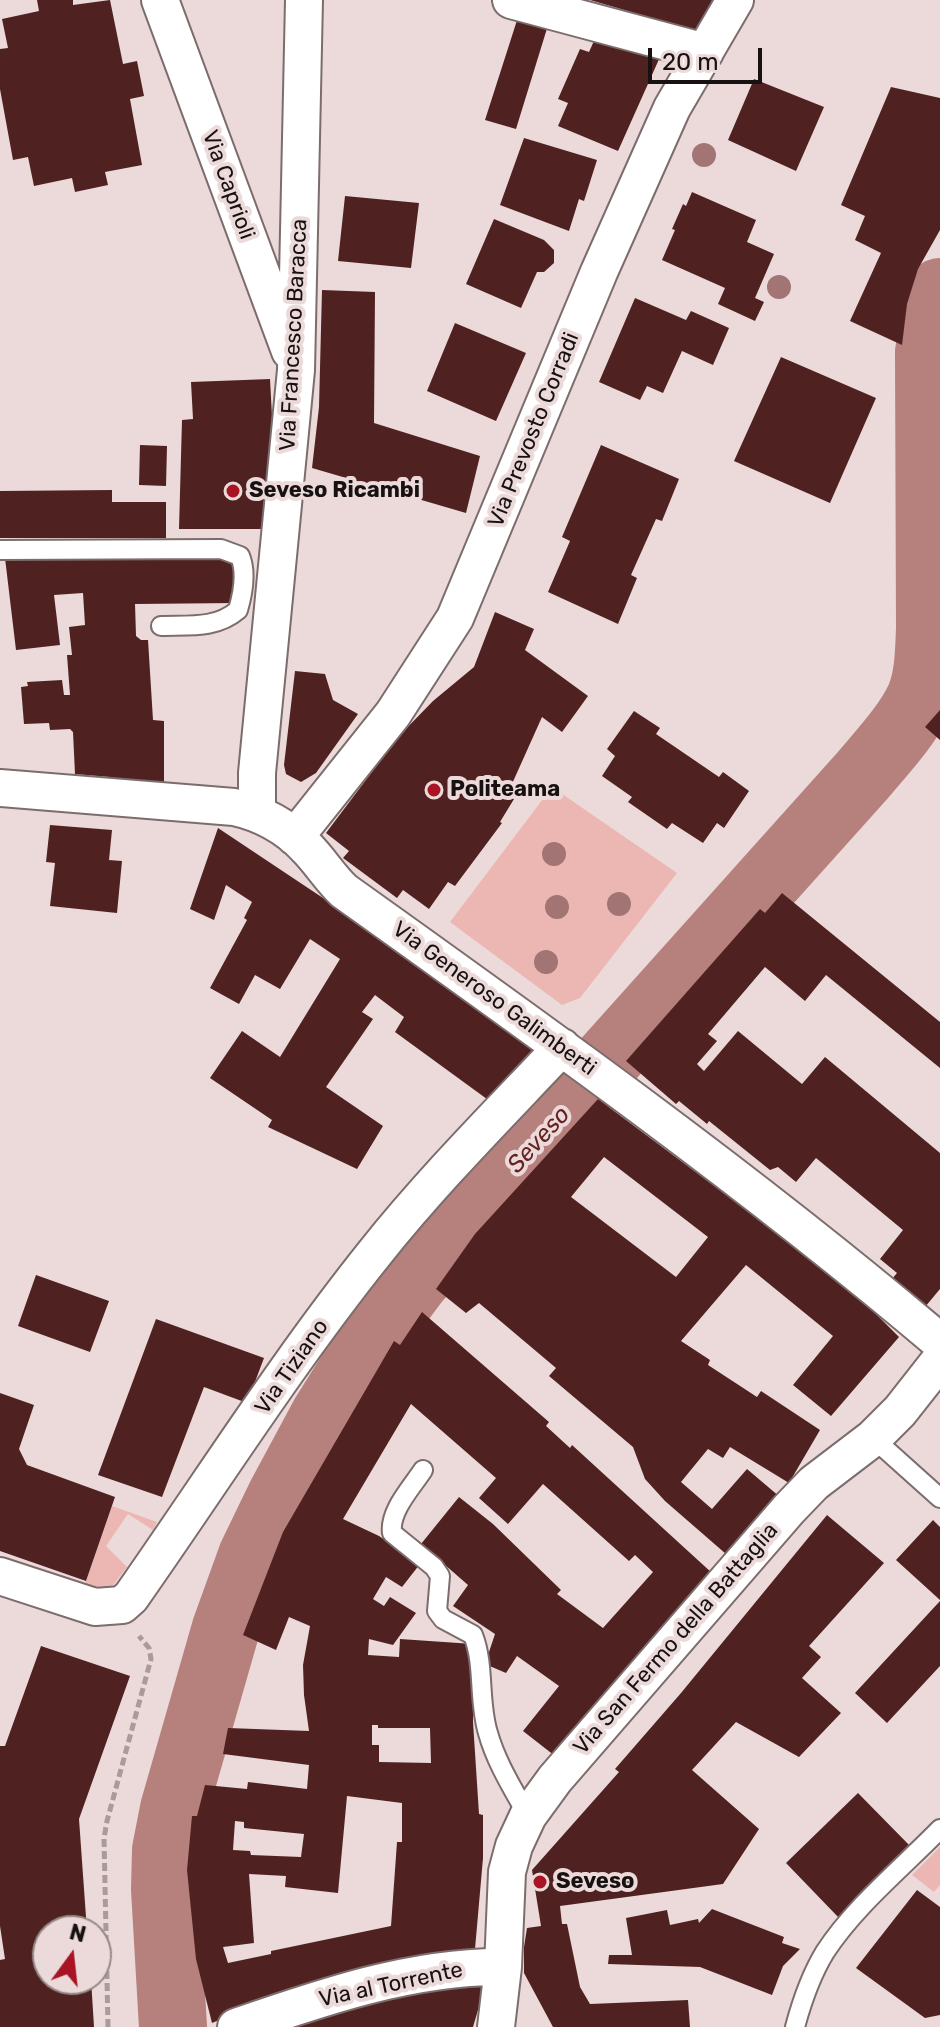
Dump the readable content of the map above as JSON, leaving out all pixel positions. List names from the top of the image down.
{
  "streets": {
    "street": [
      "Via Caprioli",
      "Via Francesco Baracca",
      "Via Prevosto Corradi",
      "Via Generoso Galimberti",
      "Via Tiziano",
      "Via San Fermo della Battaglia",
      "Via al Torrente"
    ]
  },
  "crossings": [
    ["Via Caprioli", "Via Francesco Baracca"],
    ["Via Francesco Baracca", "Via Generoso Galimberti"],
    ["Via Prevosto Corradi", "Via Generoso Galimberti"],
    ["Via Generoso Galimberti", "Via Tiziano"],
    ["Via San Fermo della Battaglia", "Via al Torrente"]
  ],
  "water": ["Seveso"],
  "places": ["Seveso Ricambi", "Politeama", "Seveso"],
  "scale_bar": "20 m",
  "north": "top"
}
